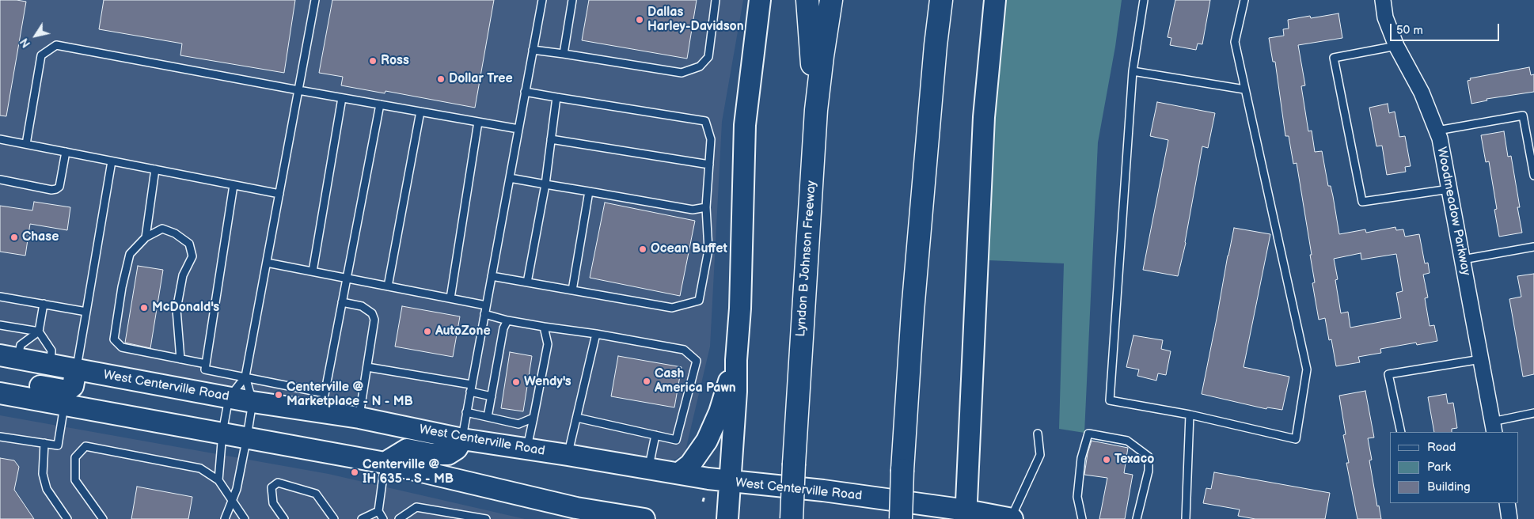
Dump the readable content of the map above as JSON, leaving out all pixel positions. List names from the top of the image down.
{
  "streets": {
    "highway": ["Lyndon B Johnson Freeway"],
    "main road": ["West Centerville Road"],
    "street": ["Woodmeadow Parkway"]
  },
  "places": [
    "Dallas Harley-Davidson",
    "Ross",
    "Dollar Tree",
    "Chase",
    "Ocean Buffet",
    "McDonald's",
    "AutoZone",
    "Cash America Pawn",
    "Wendy's",
    "Centerville @ Marketplace - N - MB",
    "Texaco",
    "Centerville @ IH 635 - S - MB"
  ],
  "legend": ["Road", "Park", "Building"],
  "scale_bar": "50 m",
  "north": "bottom left"
}
